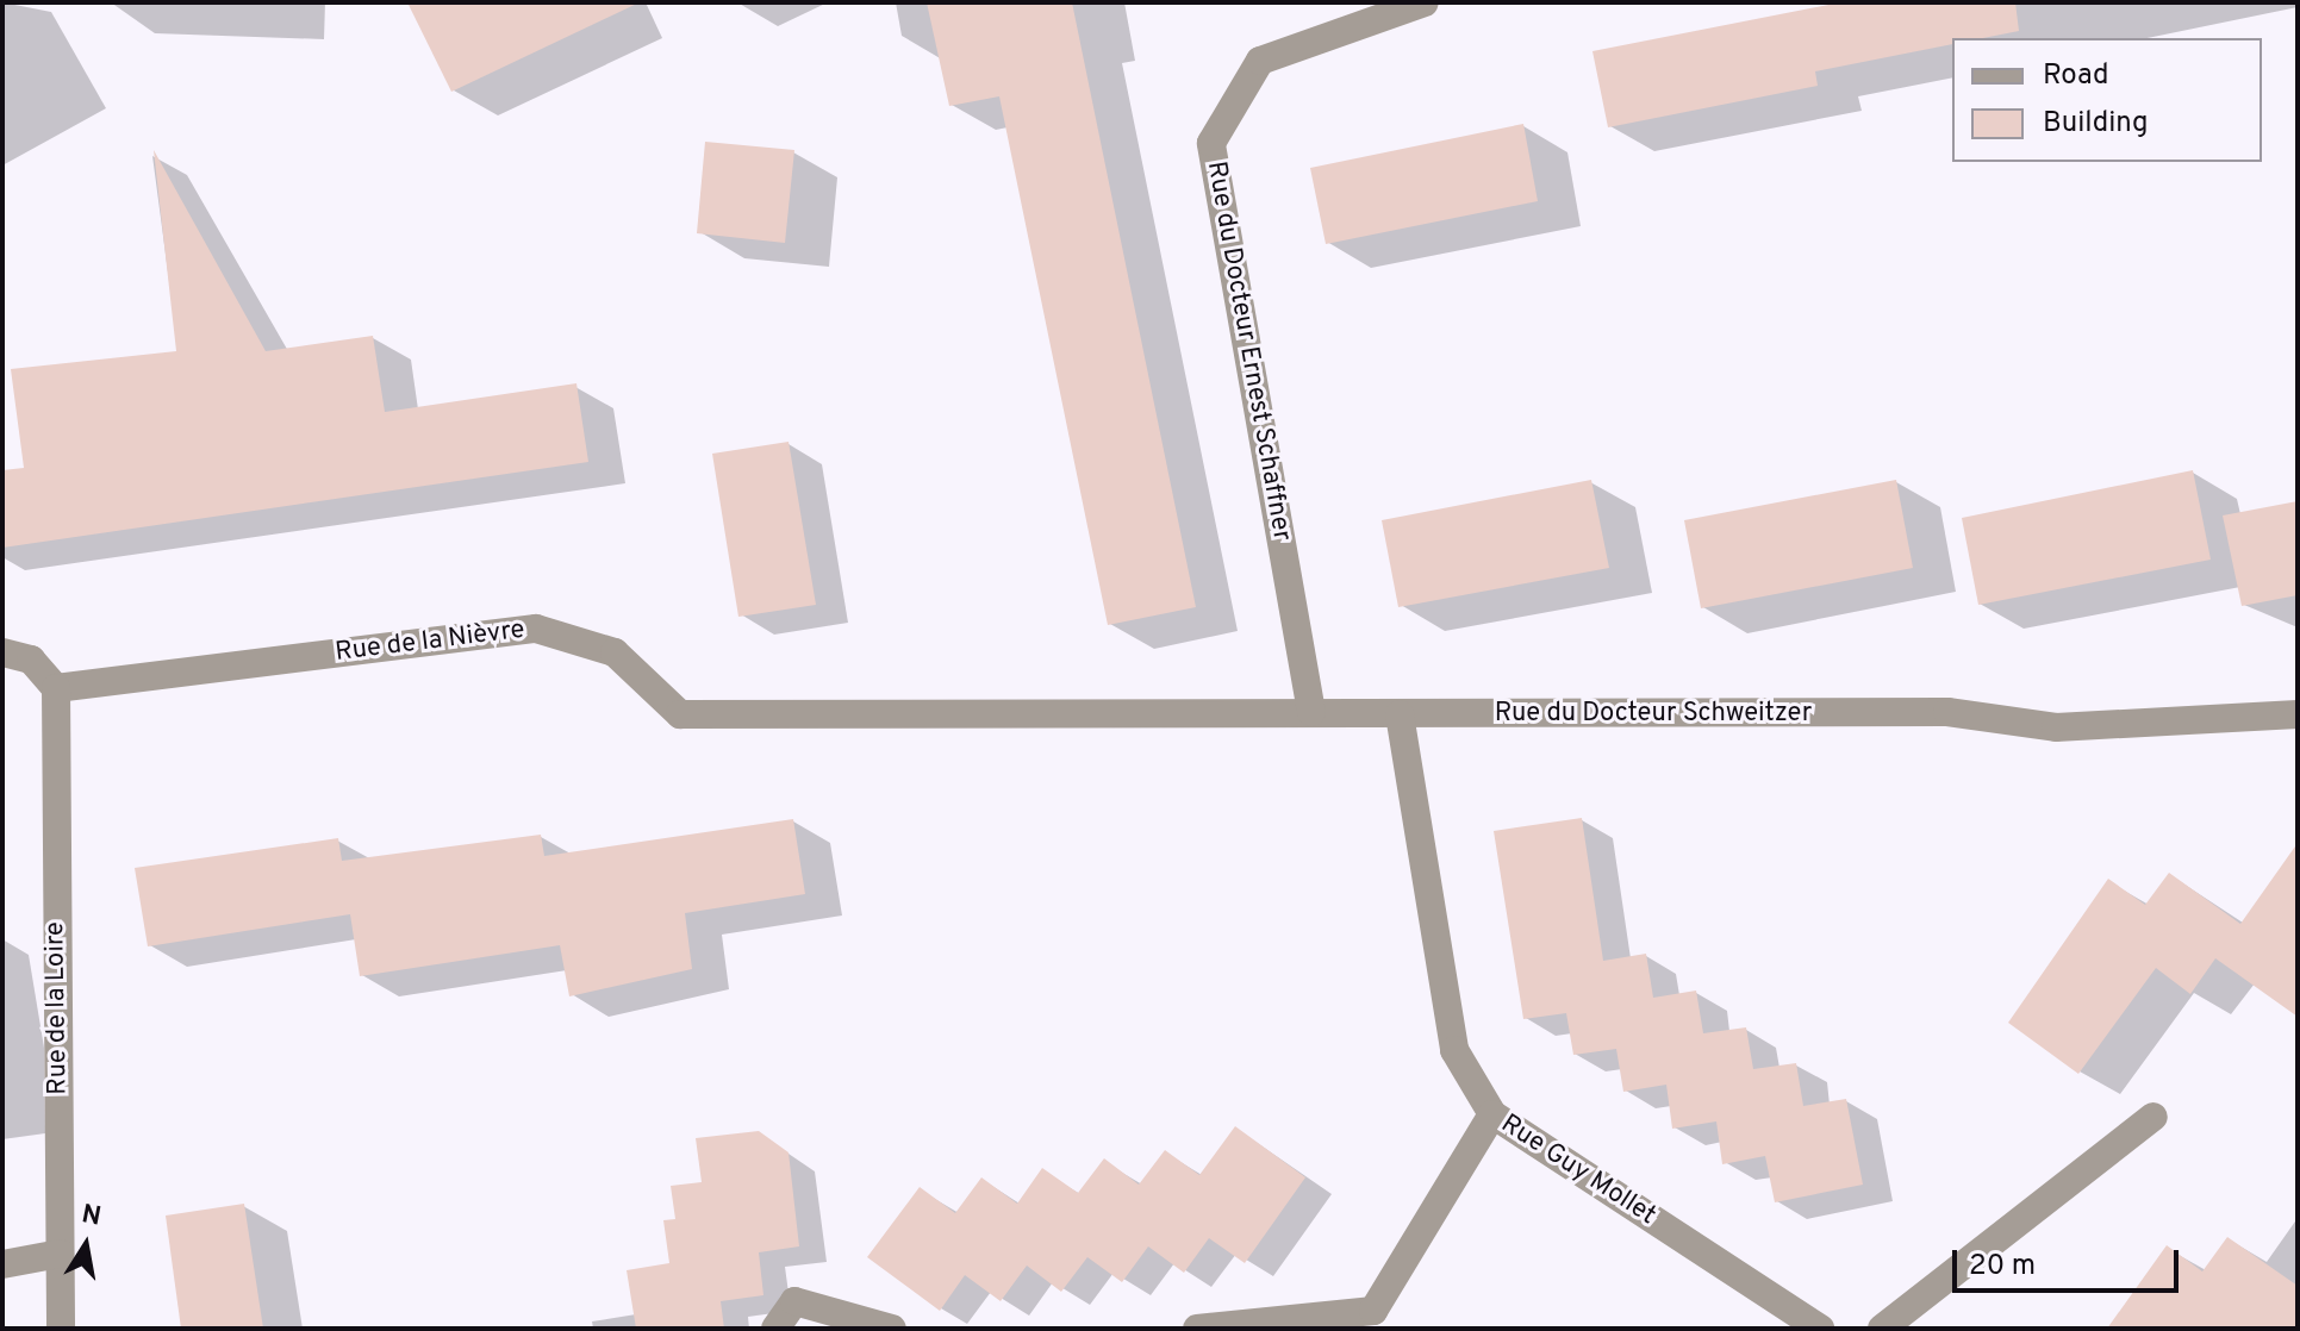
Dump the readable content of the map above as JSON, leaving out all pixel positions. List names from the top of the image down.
{
  "streets": {
    "street": [
      "Rue du Docteur Ernest Schaffner",
      "Rue de la Nièvre",
      "Rue du Docteur Schweitzer",
      "Rue de la Loire",
      "Rue Guy Mollet"
    ]
  },
  "crossings": [
    ["Rue du Docteur Ernest Schaffner", "Rue du Docteur Schweitzer"],
    ["Rue de la Nièvre", "Rue du Docteur Schweitzer"],
    ["Rue de la Nièvre", "Rue de la Loire"],
    ["Rue du Docteur Schweitzer", "Rue Guy Mollet"]
  ],
  "legend": ["Road", "Building"],
  "scale_bar": "20 m",
  "north": "top"
}
